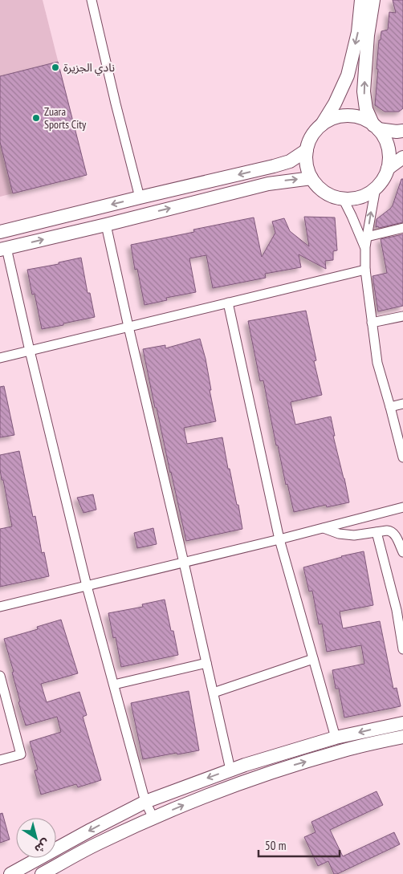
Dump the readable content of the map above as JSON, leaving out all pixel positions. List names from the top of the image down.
{
  "places": ["نادي الجزيرة", "Zuara Sports City"],
  "scale_bar": "50 m",
  "north": "bottom right"
}
